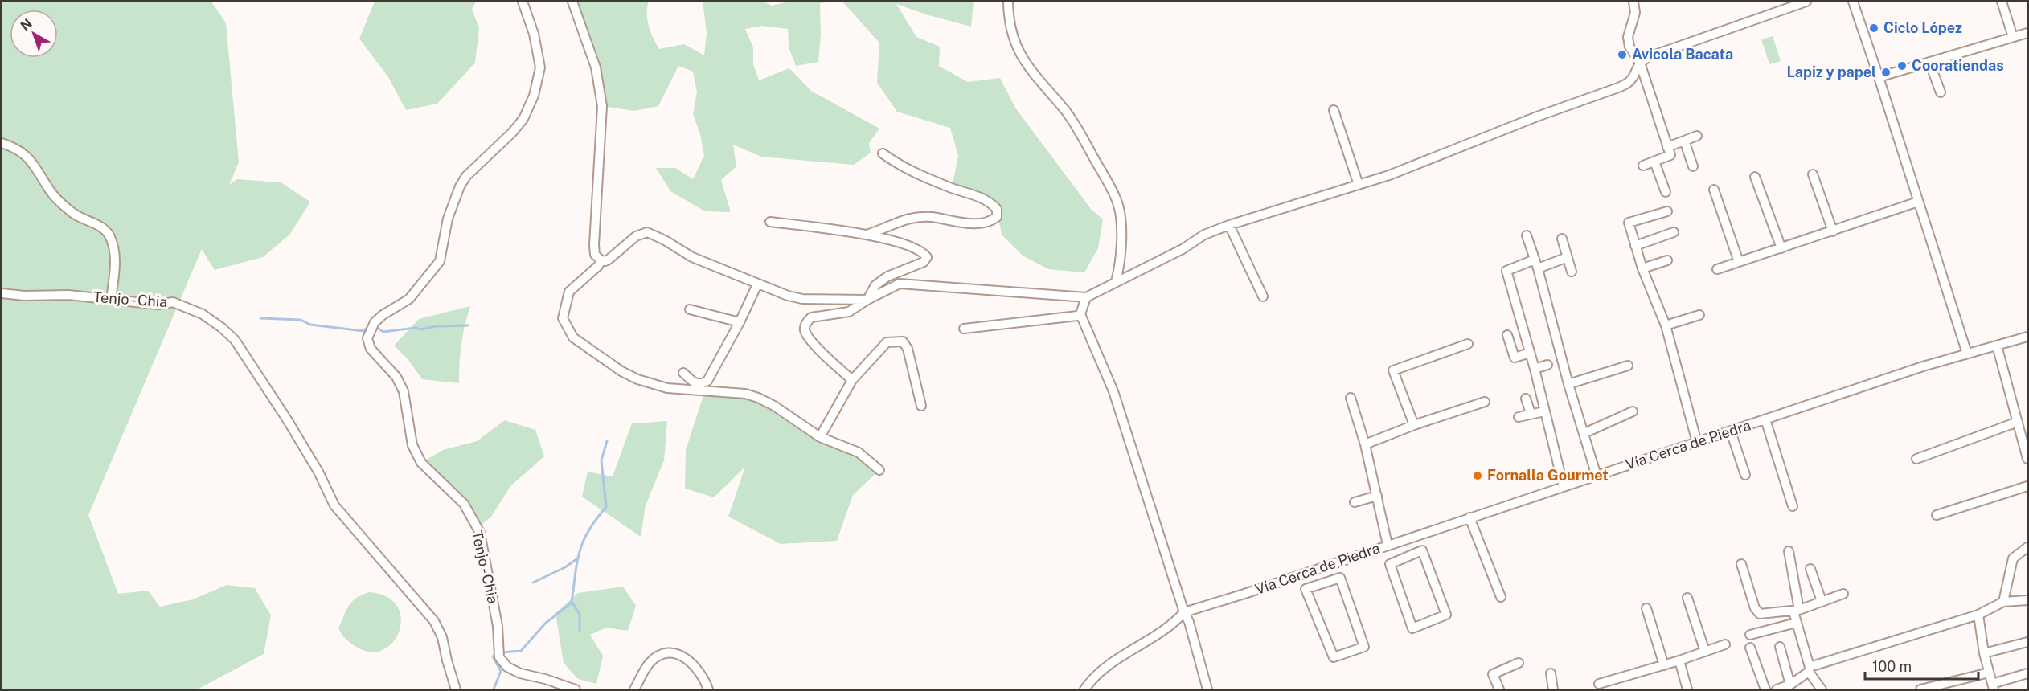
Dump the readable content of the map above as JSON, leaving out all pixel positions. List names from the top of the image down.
{
  "streets": {
    "street": ["Tenjo - Chia", "Vía Cerca de Piedra"]
  },
  "places": [
    "Ciclo López",
    "Avicola Bacata",
    "Cooratiendas",
    "Lapiz y papel",
    "Fornalla Gourmet"
  ],
  "scale_bar": "100 m",
  "north": "top left"
}
